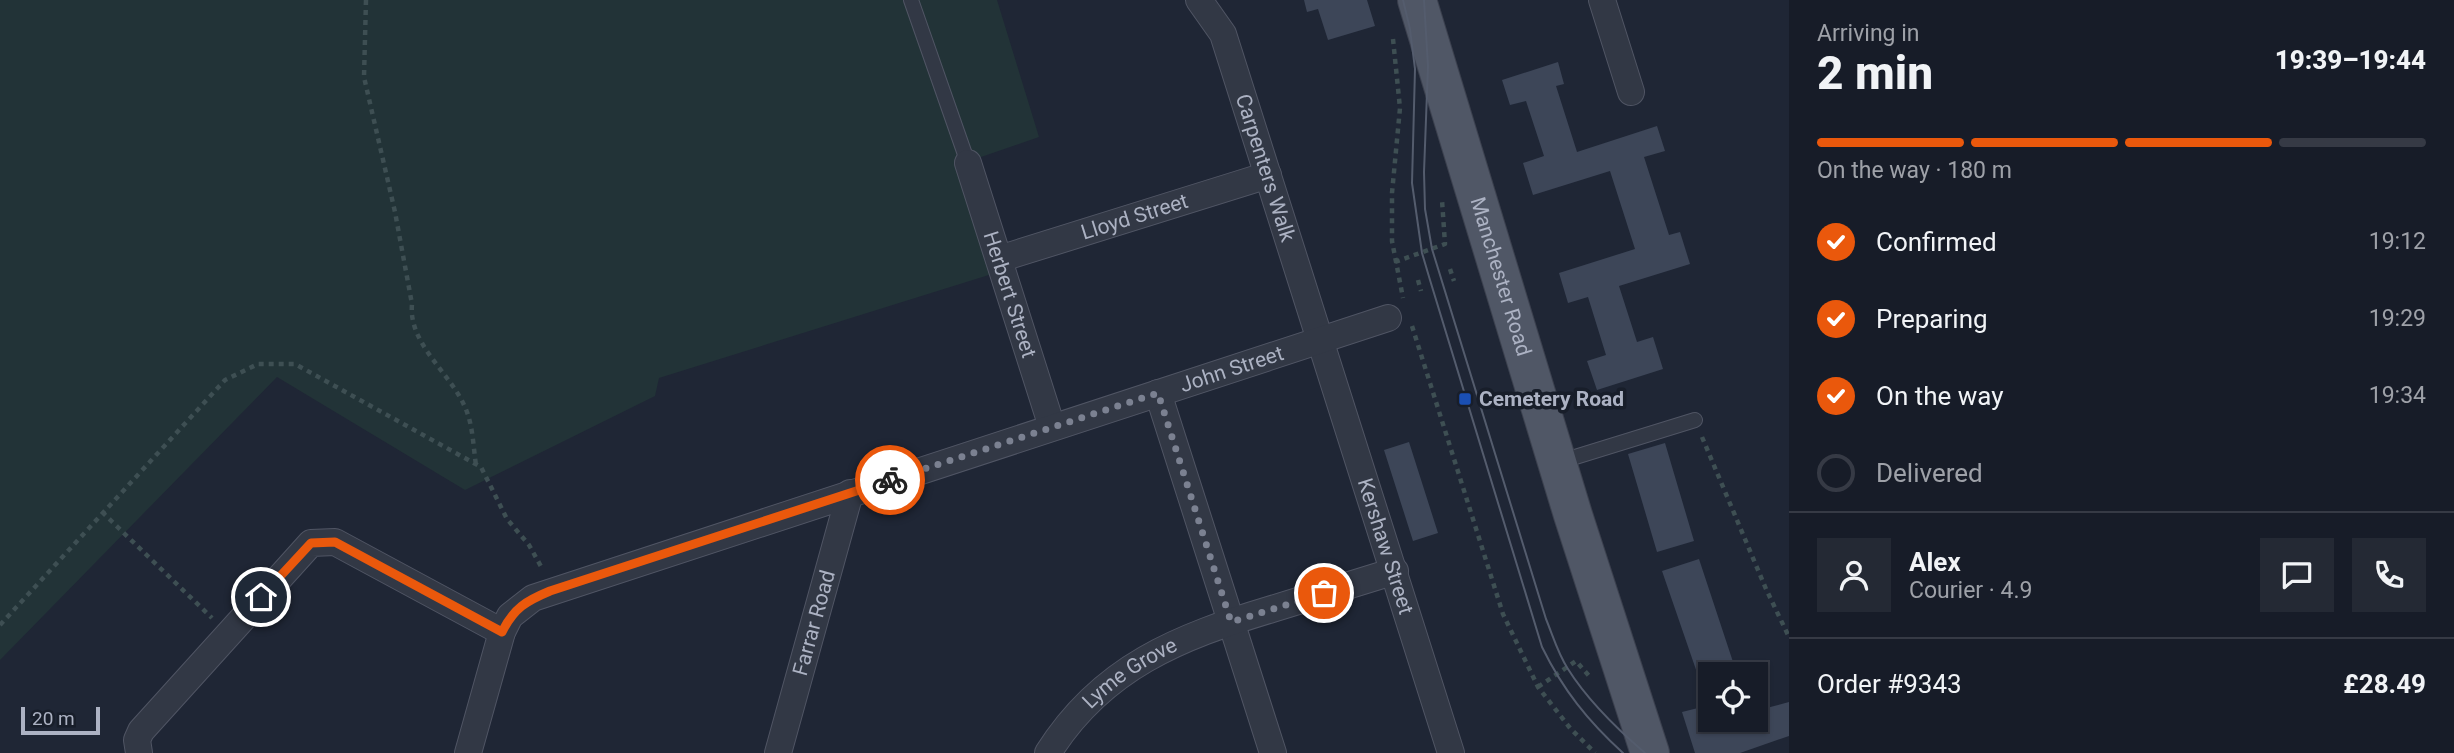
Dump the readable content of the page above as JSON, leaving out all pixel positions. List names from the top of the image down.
{
  "streets": {
    "main road": ["Manchester Road"],
    "street": [
      "Carpenters Walk",
      "Lloyd Street",
      "Herbert Street",
      "John Street",
      "Kershaw Street",
      "Farrar Road",
      "Lyme Grove"
    ]
  },
  "crossings": [
    ["Carpenters Walk", "Lloyd Street"],
    ["Carpenters Walk", "John Street"],
    ["Carpenters Walk", "Kershaw Street"],
    ["Lloyd Street", "Herbert Street"],
    ["Herbert Street", "John Street"],
    ["John Street", "Kershaw Street"],
    ["John Street", "Farrar Road"],
    ["Kershaw Street", "Lyme Grove"]
  ],
  "places": {
    "transit": ["Cemetery Road"]
  },
  "scale_bar": "20 m",
  "page": {
    "heading": ["2 min", "Arriving in", "19:39–19:44"],
    "panel": [
      "Alex",
      "Courier · 4.9",
      "Order #9343",
      "£28.49"
    ],
    "bar": "On the way · 180 m",
    "list": [
      ["Confirmed", "19:12"],
      ["Preparing", "19:29"],
      ["On the way", "19:34"],
      "Delivered"
    ],
    "scale": "20 m"
  }
}
